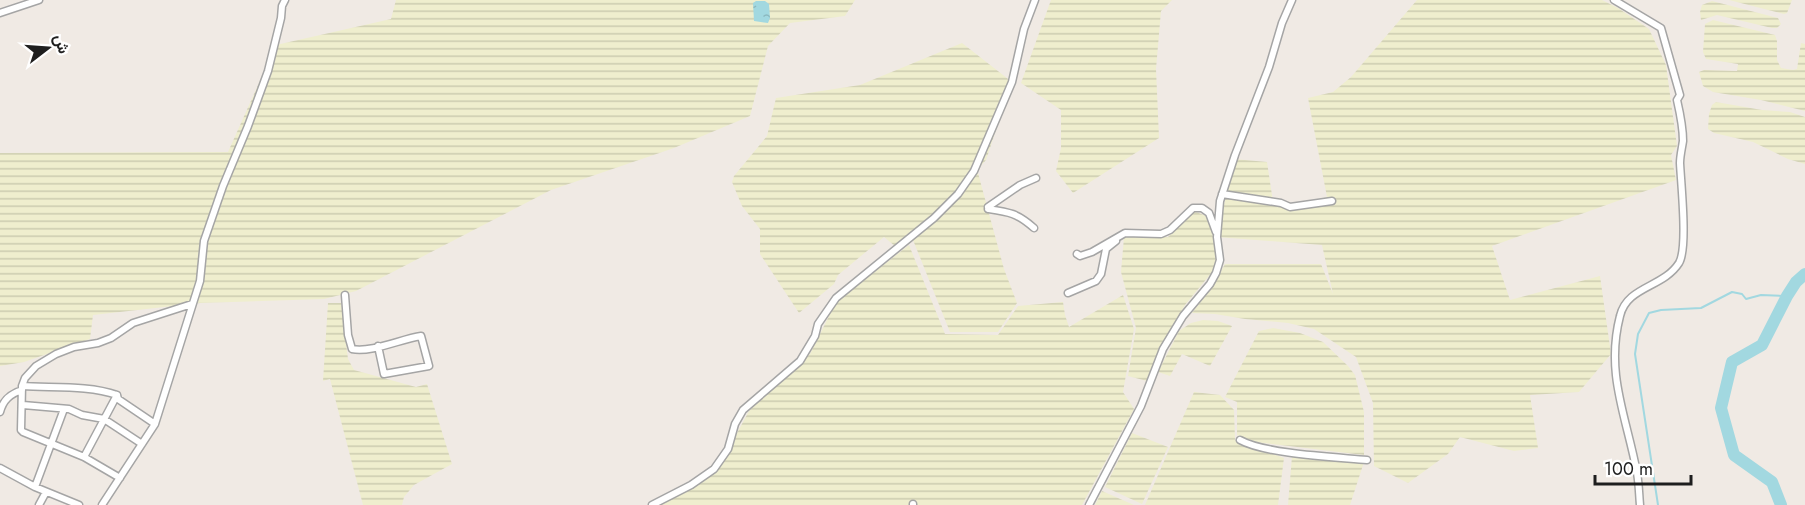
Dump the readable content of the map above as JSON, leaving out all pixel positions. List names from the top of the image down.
{
  "scale_bar": "100 m",
  "north": "right"
}
